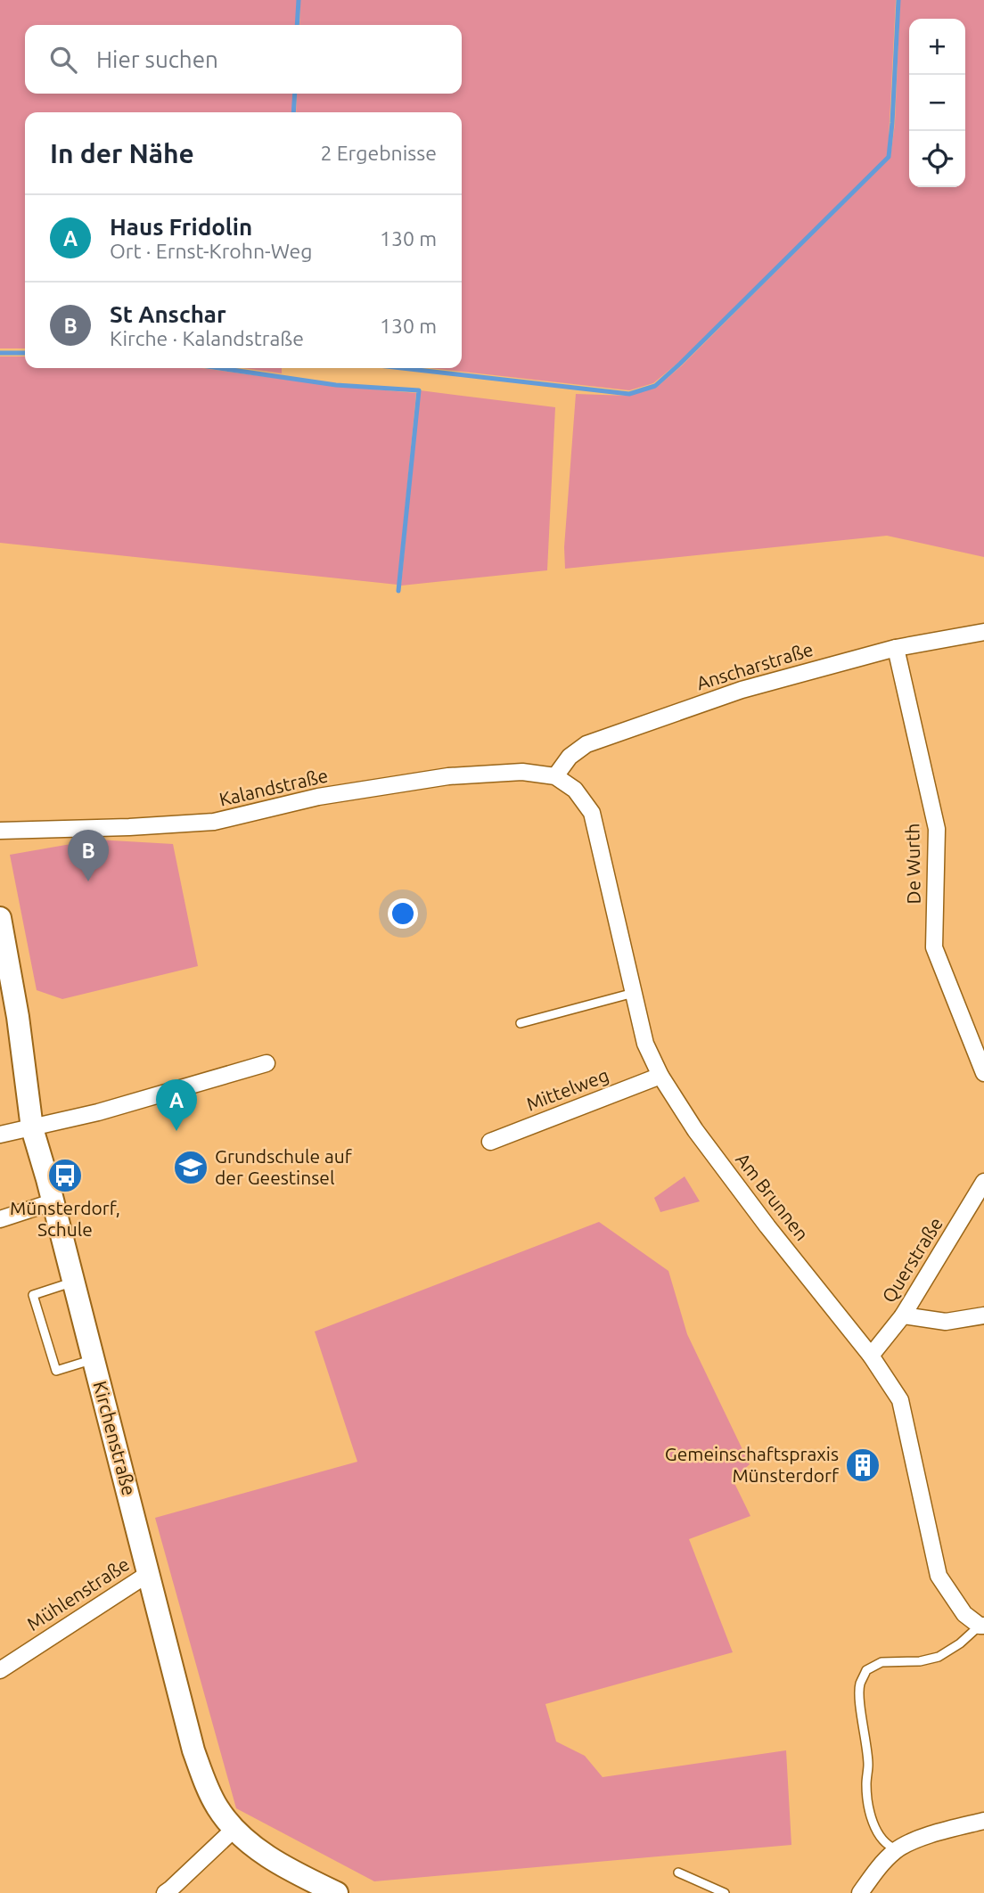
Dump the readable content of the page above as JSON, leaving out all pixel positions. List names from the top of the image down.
{
  "streets": {
    "street": [
      "Anscharstraße",
      "Kalandstraße",
      "De Wurth",
      "Mittelweg",
      "Am Brunnen",
      "Querstraße",
      "Kirchenstraße",
      "Mühlenstraße"
    ]
  },
  "crossings": [
    ["Anscharstraße", "Kalandstraße"],
    ["Anscharstraße", "De Wurth"],
    ["Anscharstraße", "Am Brunnen"],
    ["Kalandstraße", "Am Brunnen"],
    ["Mittelweg", "Am Brunnen"],
    ["Am Brunnen", "Querstraße"],
    ["Kirchenstraße", "Mühlenstraße"]
  ],
  "places": {
    "school or university": ["Grundschule auf der Geestinsel"],
    "bus stop": ["Münsterdorf, Schule"],
    "building": ["Gemeinschaftspraxis Münsterdorf"]
  },
  "page": {
    "map_buttons": ["+", "−"],
    "search": "Hier suchen",
    "heading": ["In der Nähe", "2 Ergebnisse"],
    "list": [
      {
        "mark": "A",
        "name": "Haus Fridolin",
        "note": "Ort · Ernst-Krohn-Weg",
        "value": "130 m"
      },
      {
        "mark": "B",
        "name": "St Anschar",
        "note": "Kirche · Kalandstraße",
        "value": "130 m"
      }
    ],
    "pins": ["B", "A"]
  }
}
